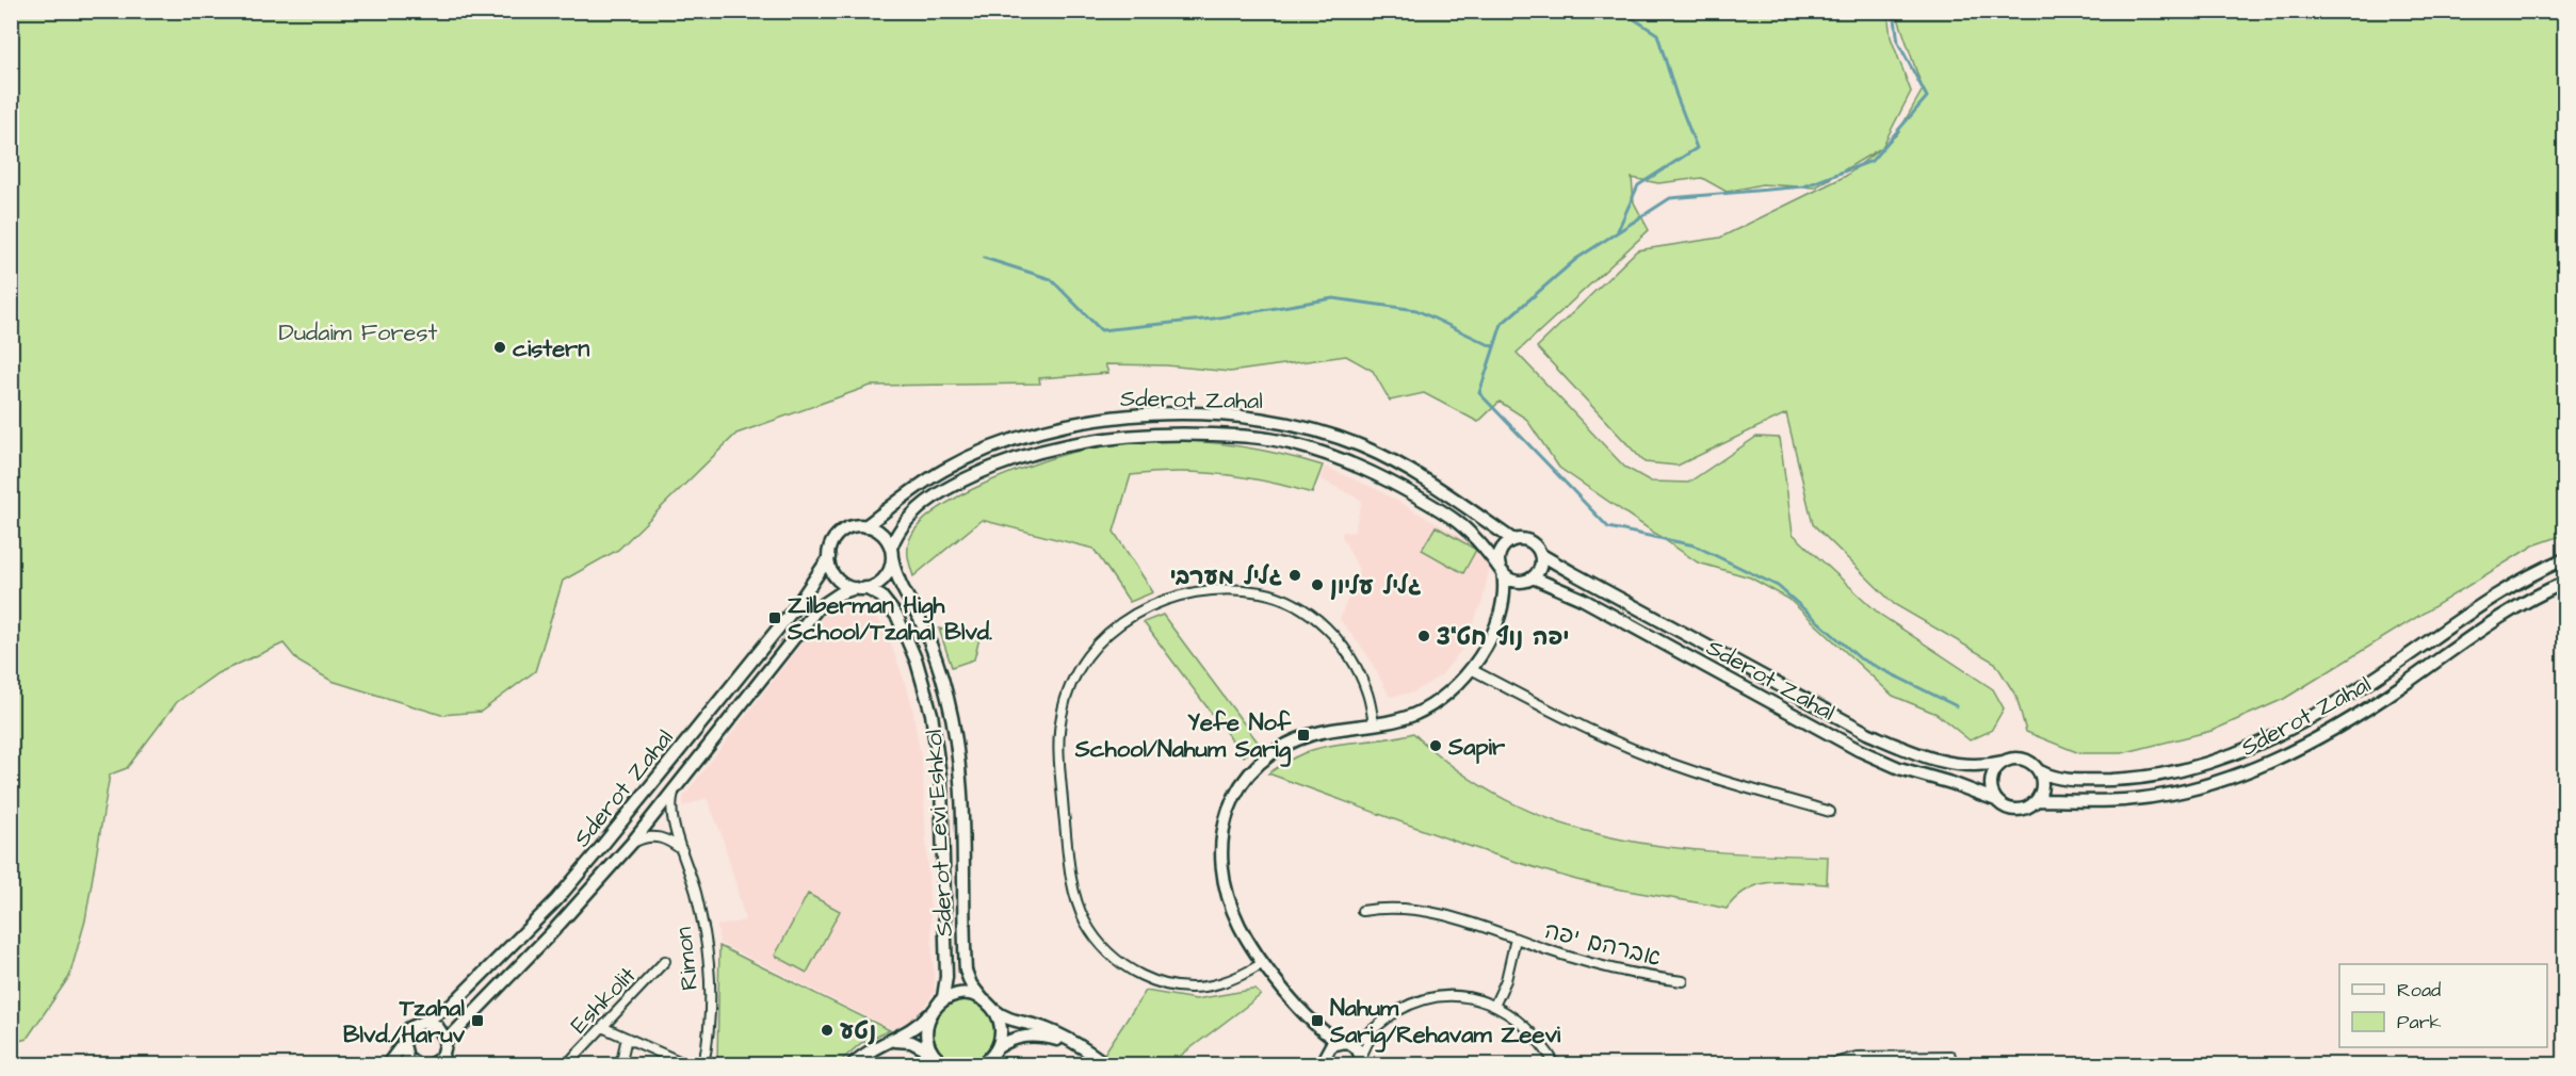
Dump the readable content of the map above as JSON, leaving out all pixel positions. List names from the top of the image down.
{
  "streets": {
    "main road": ["Sderot Zahal", "Sderot Levi Eshkol"],
    "street": ["אברהם יפה", "Rimon", "Eshkolit"]
  },
  "crossings": [
    ["Sderot Zahal", "Sderot Levi Eshkol"],
    ["Sderot Zahal", "Rimon"]
  ],
  "parks": ["Dudaim Forest"],
  "places": {
    "other": [
      "cistern",
      "גליל מערבי",
      "גליל עליון",
      "יפה נוף חט\"צ",
      "Sapir",
      "נטע"
    ],
    "transit": [
      "Zilberman High School/Tzahal Blvd.",
      "Yefe Nof School/Nahum Sarig",
      "Tzahal Blvd./Haruv",
      "Nahum Sarig/Rehavam Zeevi"
    ]
  },
  "legend": ["Road", "Park"]
}
